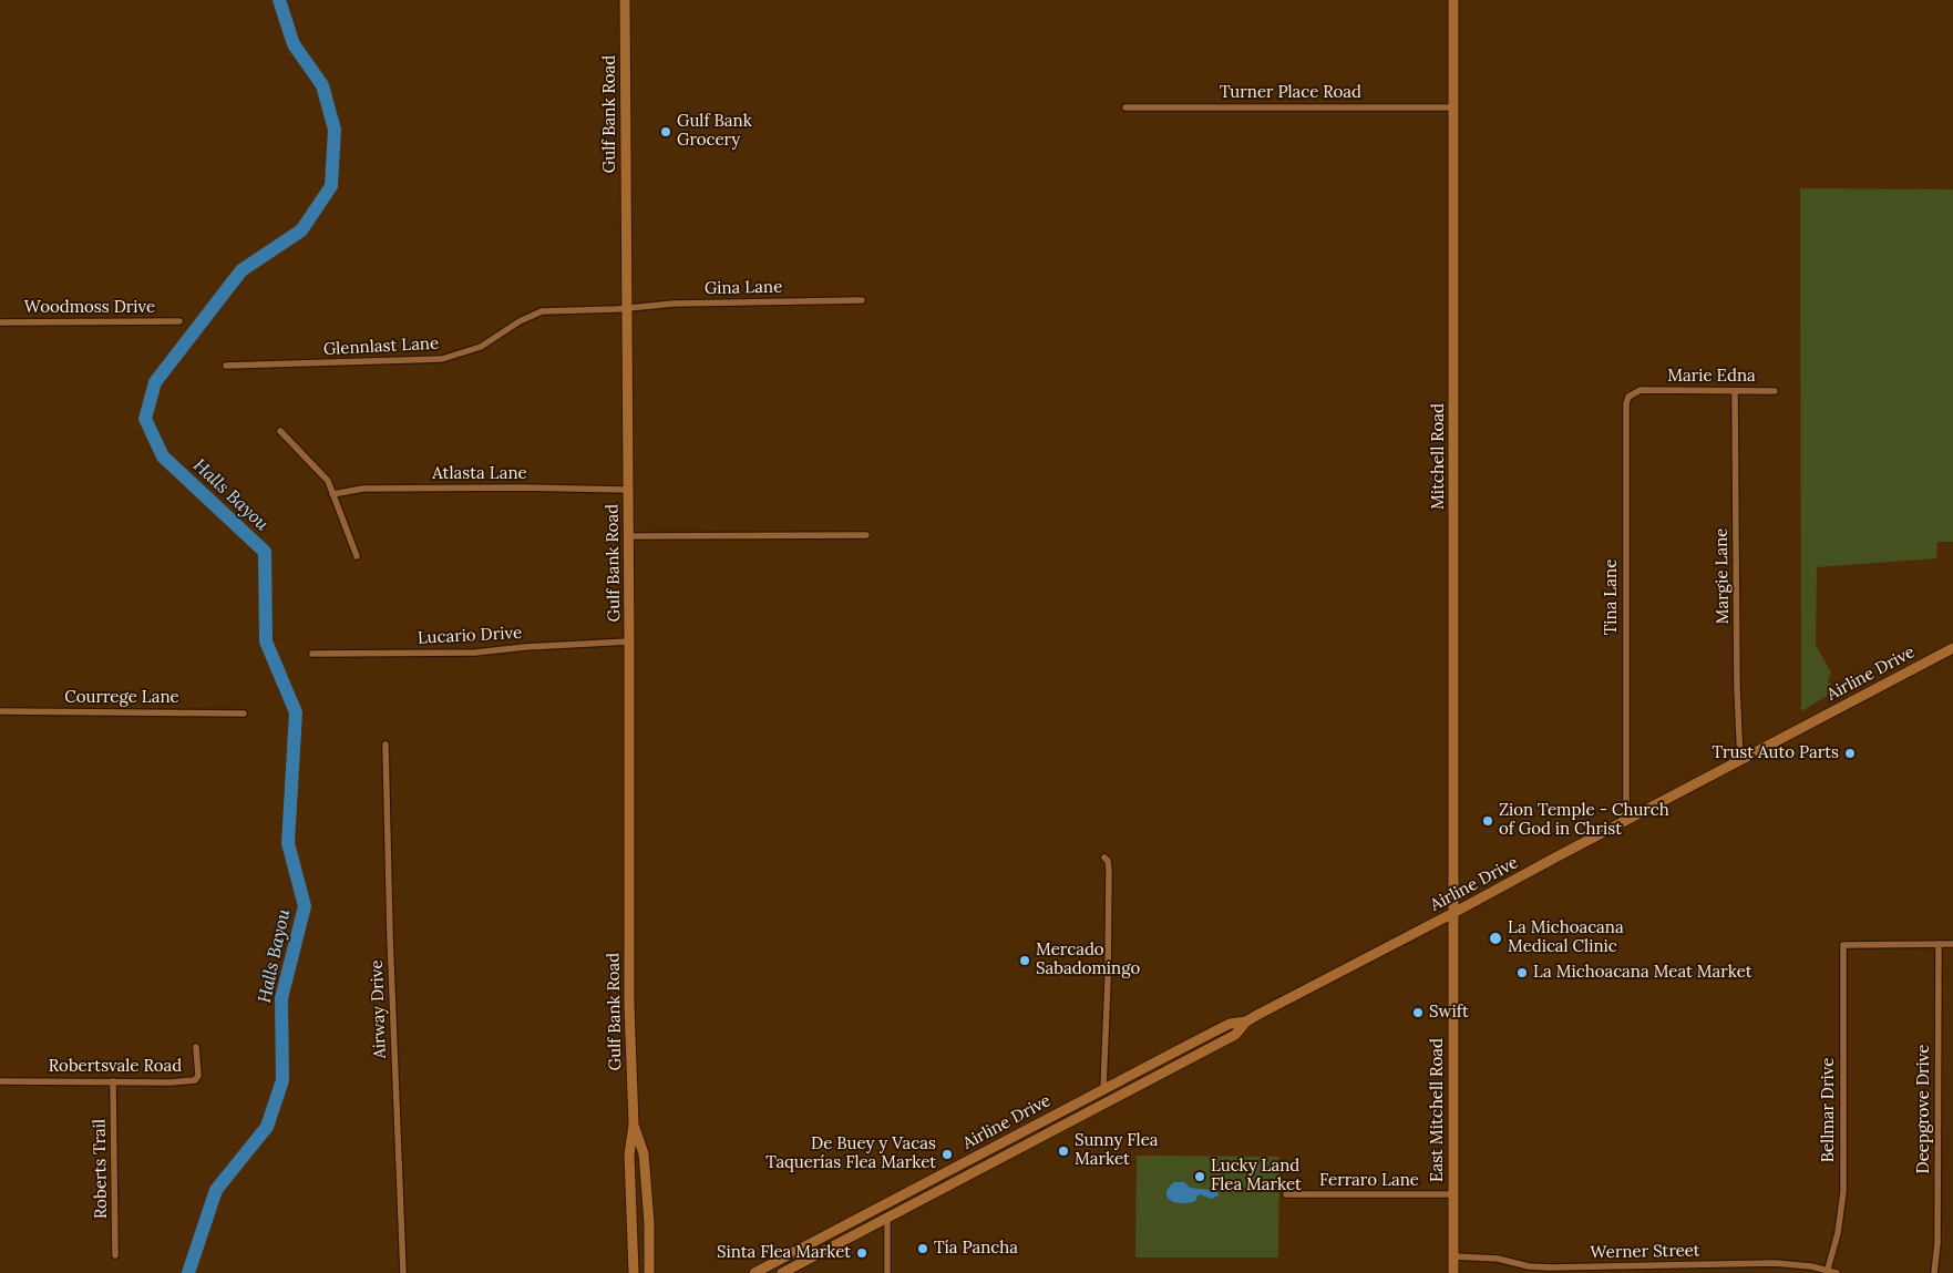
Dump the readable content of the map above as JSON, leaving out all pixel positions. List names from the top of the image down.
{
  "streets": {
    "main road": [
      "Gulf Bank Road",
      "Mitchell Road",
      "Airline Drive",
      "East Mitchell Road"
    ],
    "street": [
      "Turner Place Road",
      "Gina Lane",
      "Woodmoss Drive",
      "Glennlast Lane",
      "Marie Edna",
      "Atlasta Lane",
      "Margie Lane",
      "Tina Lane",
      "Lucario Drive",
      "Courrege Lane",
      "Airway Drive",
      "Robertsvale Road",
      "Deepgrove Drive",
      "Bellmar Drive",
      "Roberts Trail",
      "Ferraro Lane",
      "Werner Street"
    ]
  },
  "crossings": [
    ["Turner Place Road", "Mitchell Road"],
    ["Gulf Bank Road", "Gina Lane"],
    ["Gulf Bank Road", "Glennlast Lane"],
    ["Gulf Bank Road", "Atlasta Lane"],
    ["Gulf Bank Road", "Lucario Drive"],
    ["Gina Lane", "Glennlast Lane"],
    ["Marie Edna", "Margie Lane"],
    ["Marie Edna", "Tina Lane"],
    ["Mitchell Road", "Airline Drive"],
    ["Mitchell Road", "East Mitchell Road"],
    ["Margie Lane", "Airline Drive"],
    ["Tina Lane", "Airline Drive"],
    ["Airline Drive", "East Mitchell Road"],
    ["Robertsvale Road", "Roberts Trail"],
    ["Deepgrove Drive", "Bellmar Drive"],
    ["East Mitchell Road", "Ferraro Lane"],
    ["East Mitchell Road", "Werner Street"],
    ["Bellmar Drive", "Werner Street"]
  ],
  "water": ["Halls Bayou"],
  "places": [
    "Gulf Bank Grocery",
    "Trust Auto Parts",
    "Zion Temple - Church of God in Christ",
    "La Michoacana Medical Clinic",
    "Mercado Sabadomingo",
    "La Michoacana Meat Market",
    "Swift",
    "Sunny Flea Market",
    "De Buey y Vacas Taquerías Flea Market",
    "Lucky Land Flea Market",
    "Tía Pancha",
    "Sinta Flea Market"
  ]
}
